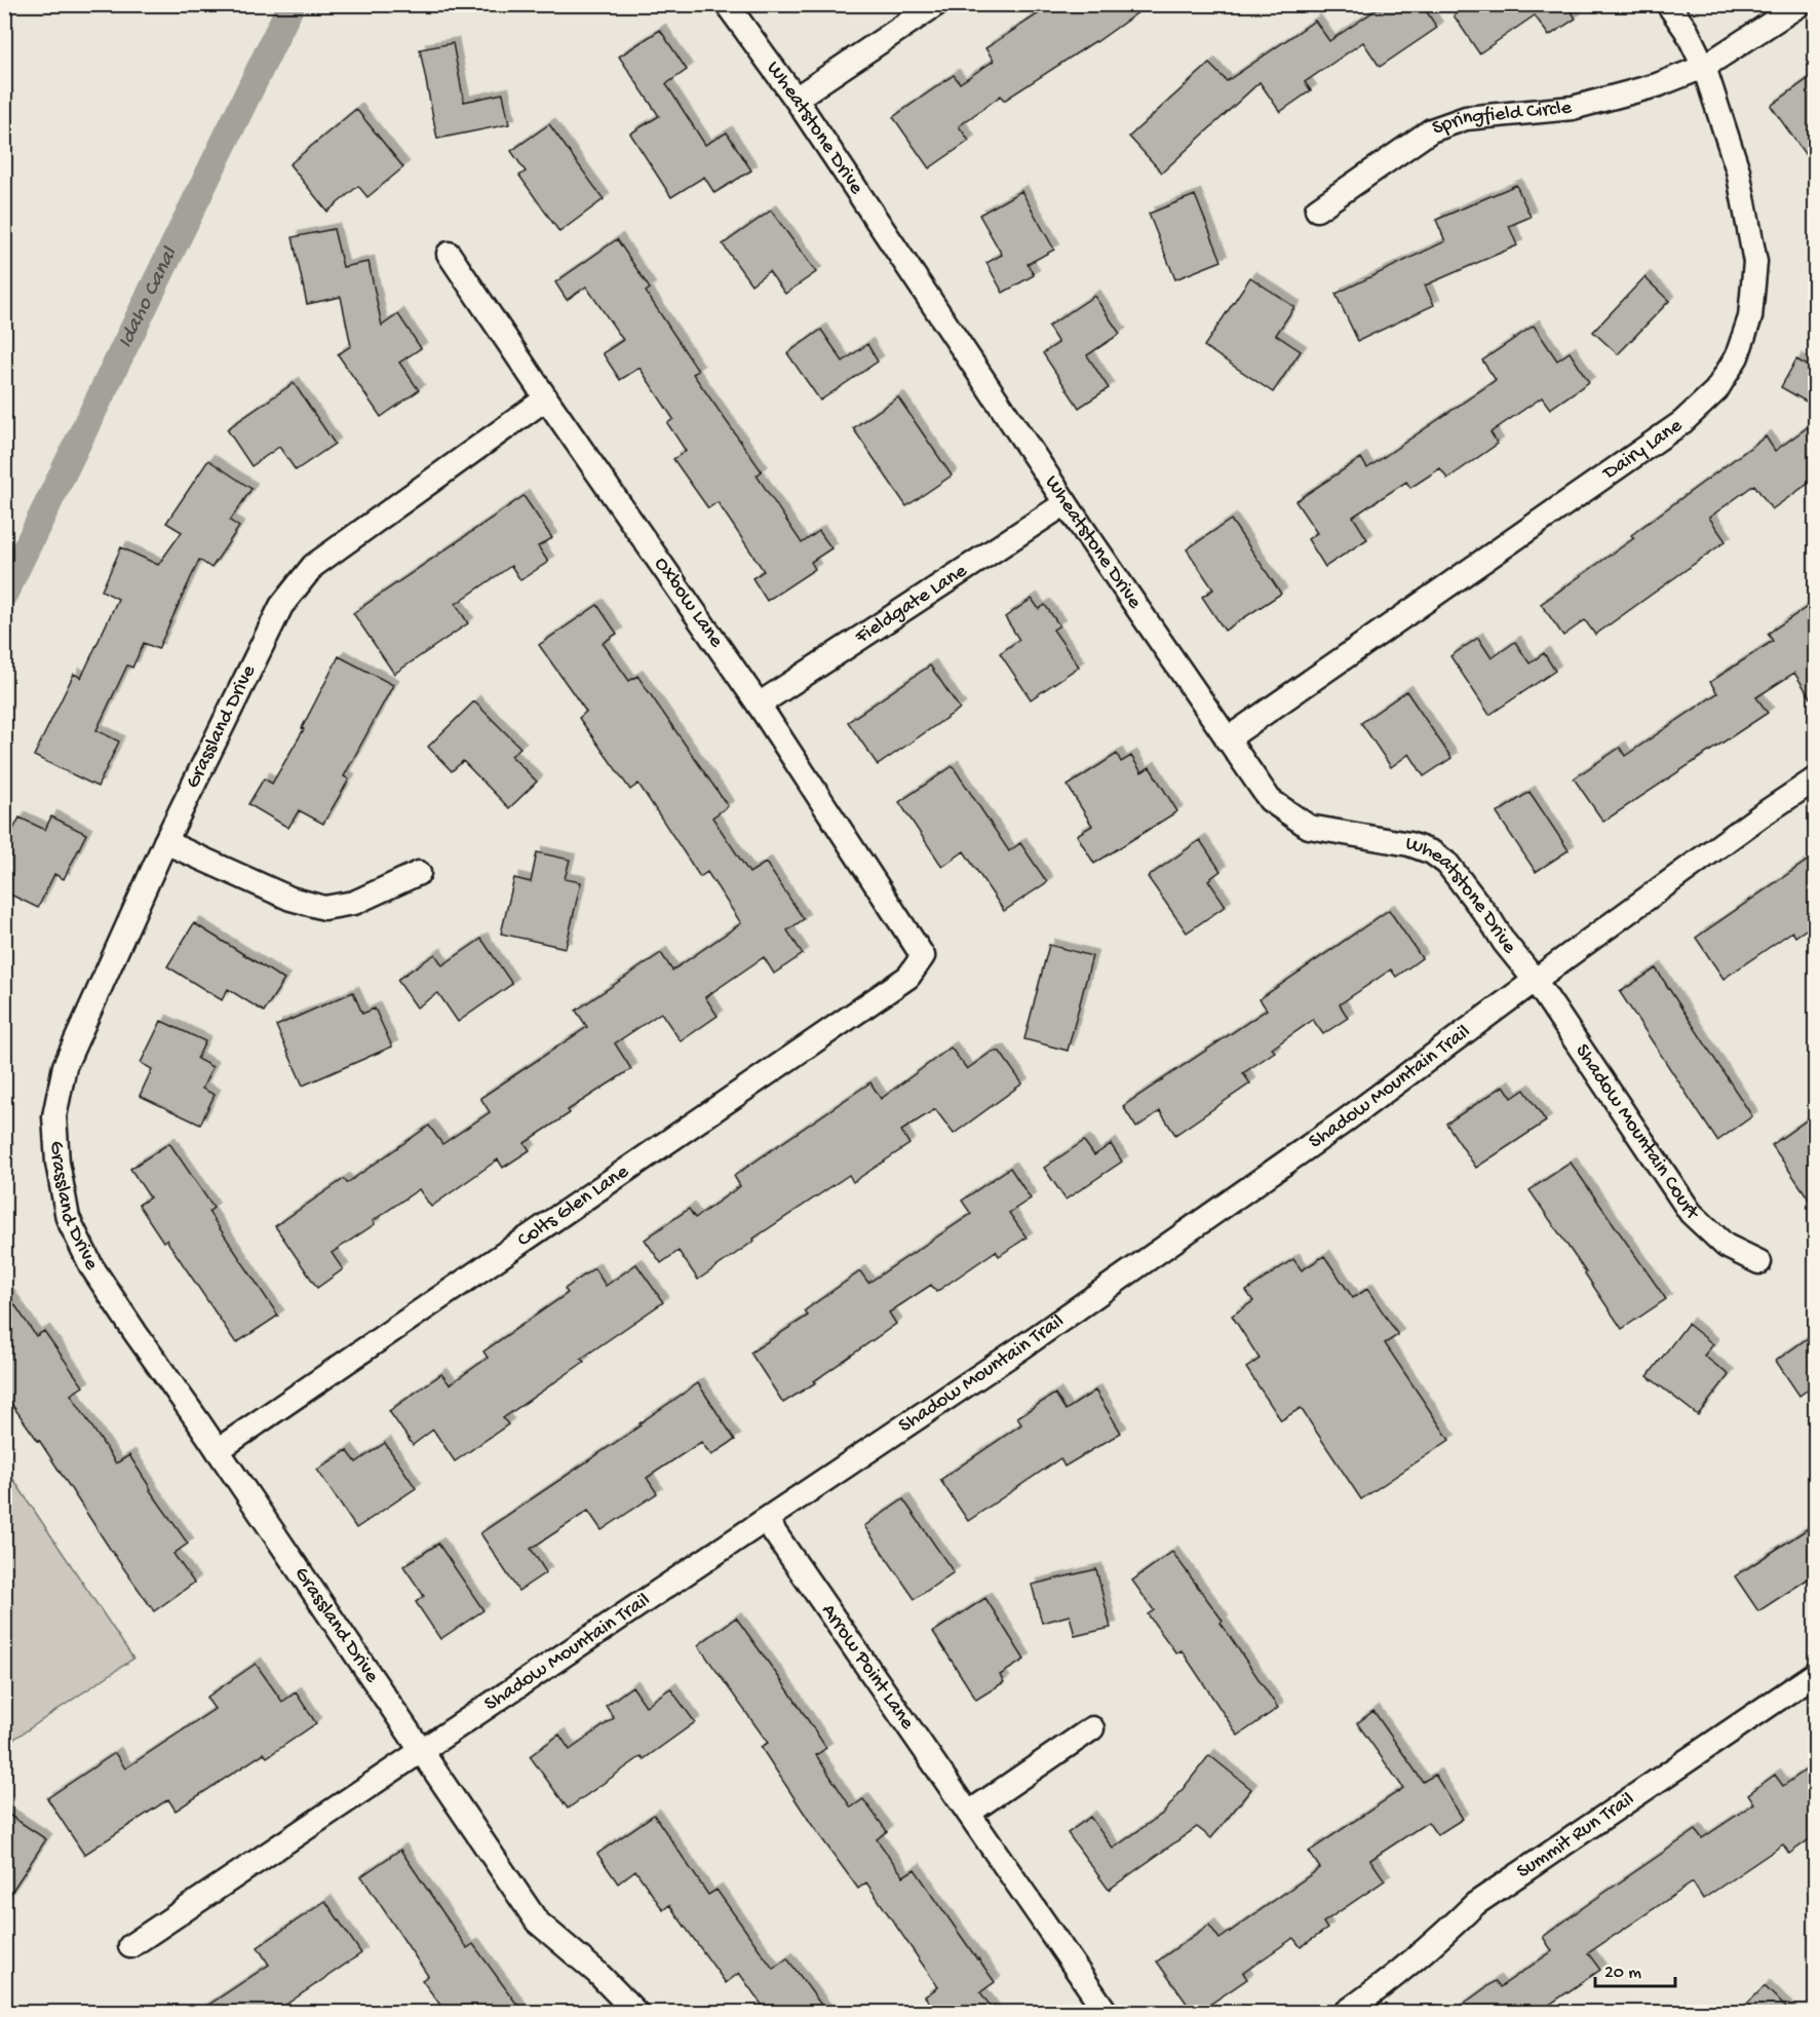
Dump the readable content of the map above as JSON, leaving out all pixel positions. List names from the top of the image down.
{
  "streets": {
    "street": [
      "Springfield Circle",
      "Wheatstone Drive",
      "Dairy Lane",
      "Oxbow Lane",
      "Fieldgate Lane",
      "Grassland Drive",
      "Shadow Mountain Trail",
      "Shadow Mountain Court",
      "Colts Glen Lane",
      "Arrow Point Lane",
      "Summit Run Trail"
    ]
  },
  "crossings": [
    ["Springfield Circle", "Dairy Lane"],
    ["Wheatstone Drive", "Dairy Lane"],
    ["Wheatstone Drive", "Fieldgate Lane"],
    ["Wheatstone Drive", "Shadow Mountain Trail"],
    ["Wheatstone Drive", "Shadow Mountain Court"],
    ["Oxbow Lane", "Fieldgate Lane"],
    ["Oxbow Lane", "Grassland Drive"],
    ["Oxbow Lane", "Colts Glen Lane"],
    ["Grassland Drive", "Shadow Mountain Trail"],
    ["Grassland Drive", "Colts Glen Lane"],
    ["Shadow Mountain Trail", "Shadow Mountain Court"],
    ["Shadow Mountain Trail", "Arrow Point Lane"]
  ],
  "water": ["Idaho Canal"],
  "scale_bar": "20 m"
}
